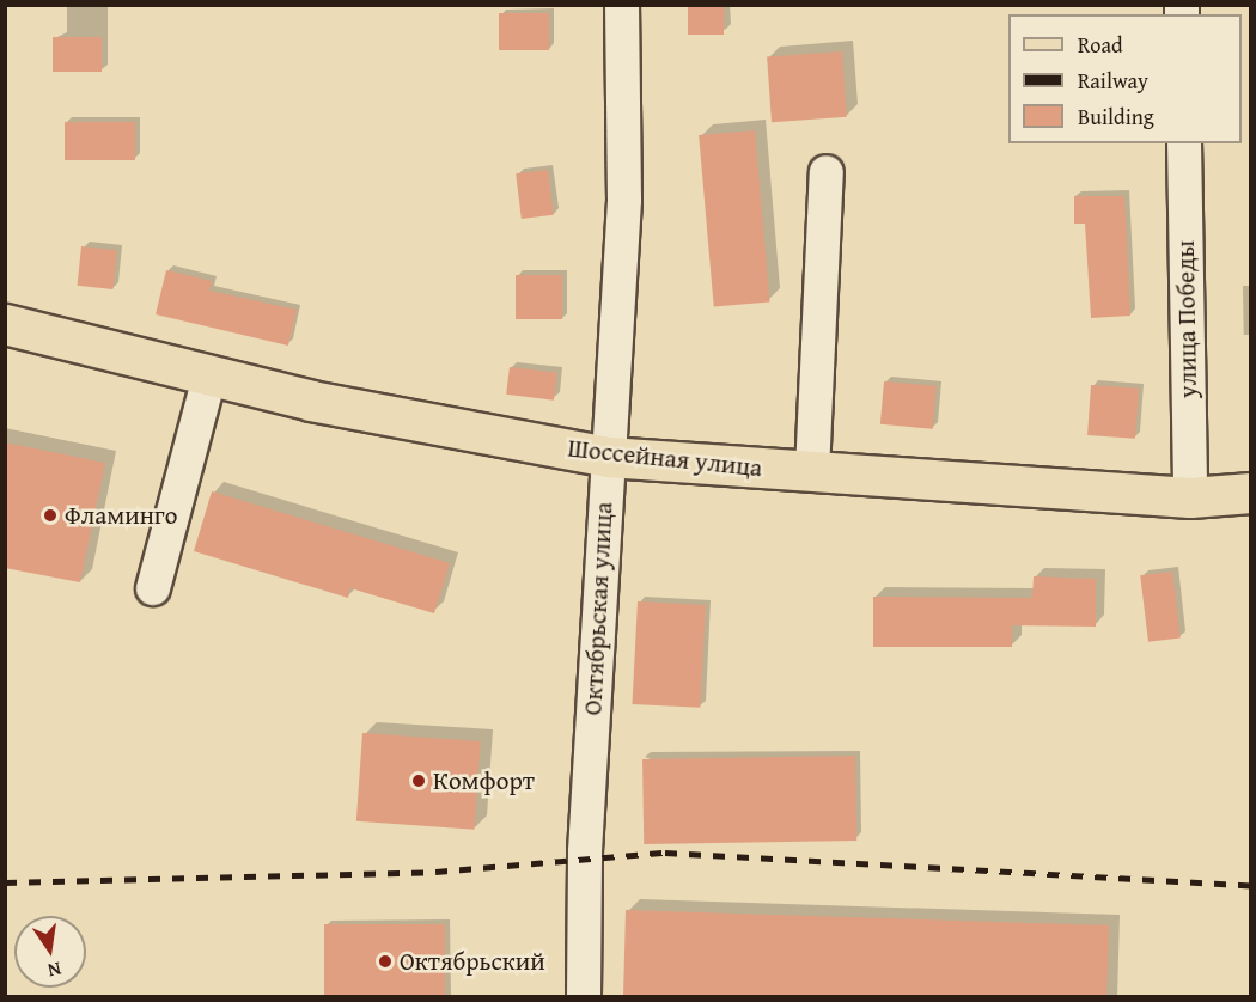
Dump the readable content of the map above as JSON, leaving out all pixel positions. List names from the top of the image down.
{
  "streets": {
    "main road": ["Шоссейная улица"],
    "street": ["улица Победы", "Октябрьская улица"]
  },
  "crossings": [
    ["улица Победы", "Шоссейная улица"],
    ["Шоссейная улица", "Октябрьская улица"]
  ],
  "places": ["Фламинго", "Комфорт", "Октябрьский"],
  "legend": ["Road", "Railway", "Building"],
  "north": "bottom"
}
